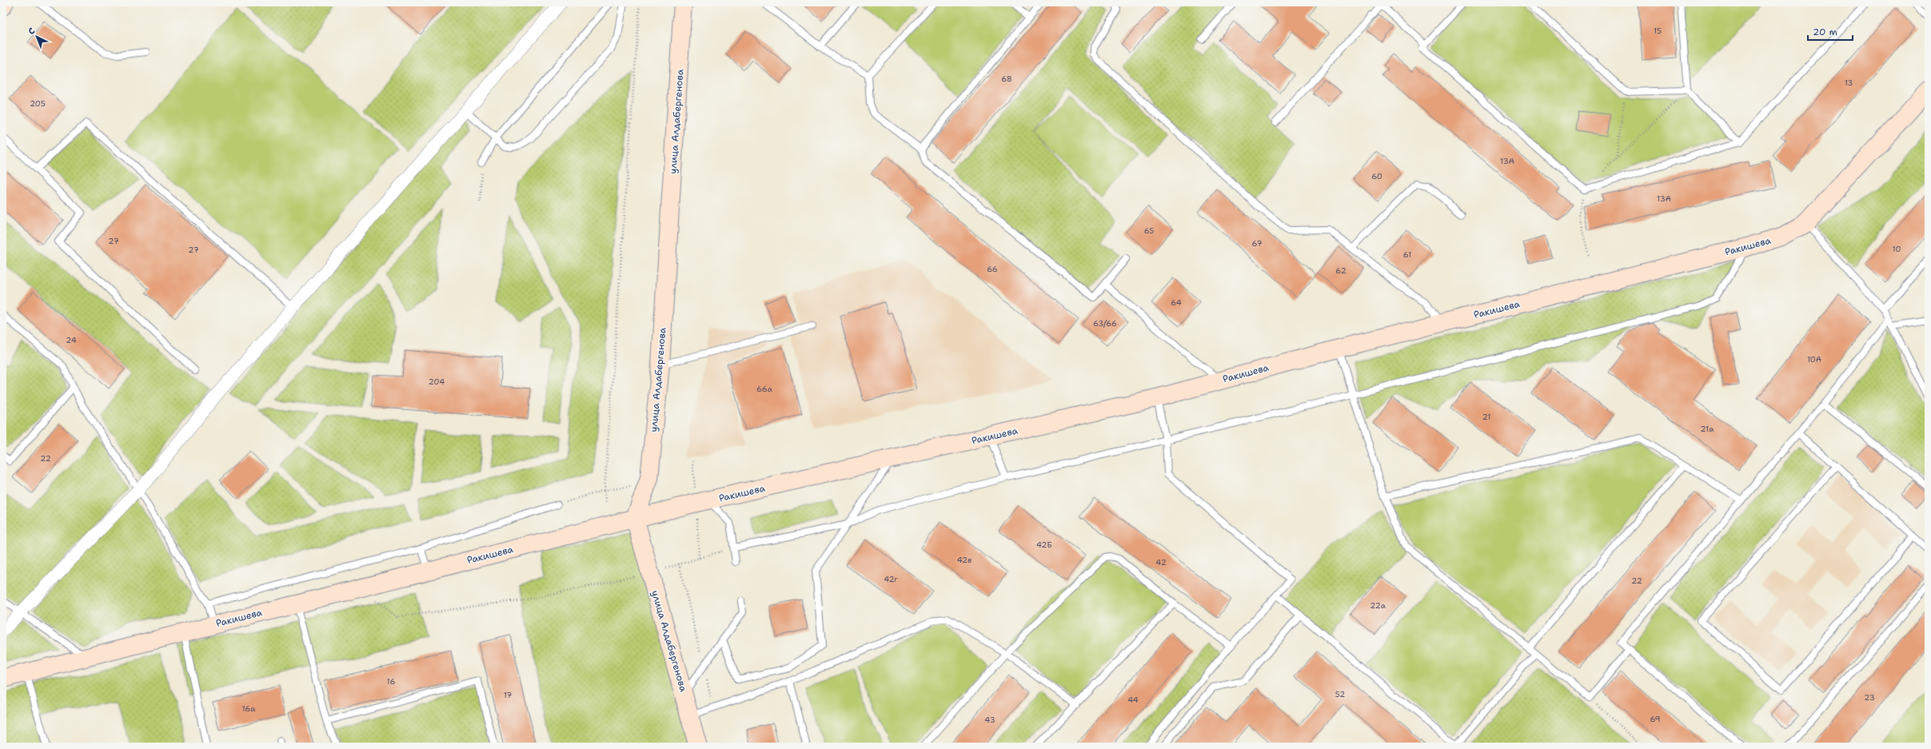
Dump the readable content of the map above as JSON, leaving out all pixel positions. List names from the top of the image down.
{
  "streets": {
    "street": ["улица Алдабергенова", "Ракишева"]
  },
  "crossings": [
    ["улица Алдабергенова", "Ракишева"]
  ],
  "house_numbers": [
    "15",
    "68",
    "13",
    "205",
    "13А",
    "60",
    "13А",
    "65",
    "27",
    "67",
    "10",
    "27",
    "61",
    "66",
    "62",
    "64",
    "63/66",
    "24",
    "10А",
    "204",
    "66а",
    "21",
    "21а",
    "22",
    "42Б",
    "42в",
    "42",
    "42г",
    "22",
    "22а",
    "16",
    "52",
    "17",
    "23",
    "44",
    "16а",
    "69",
    "43"
  ],
  "scale_bar": "20 m",
  "north": "top left"
}
